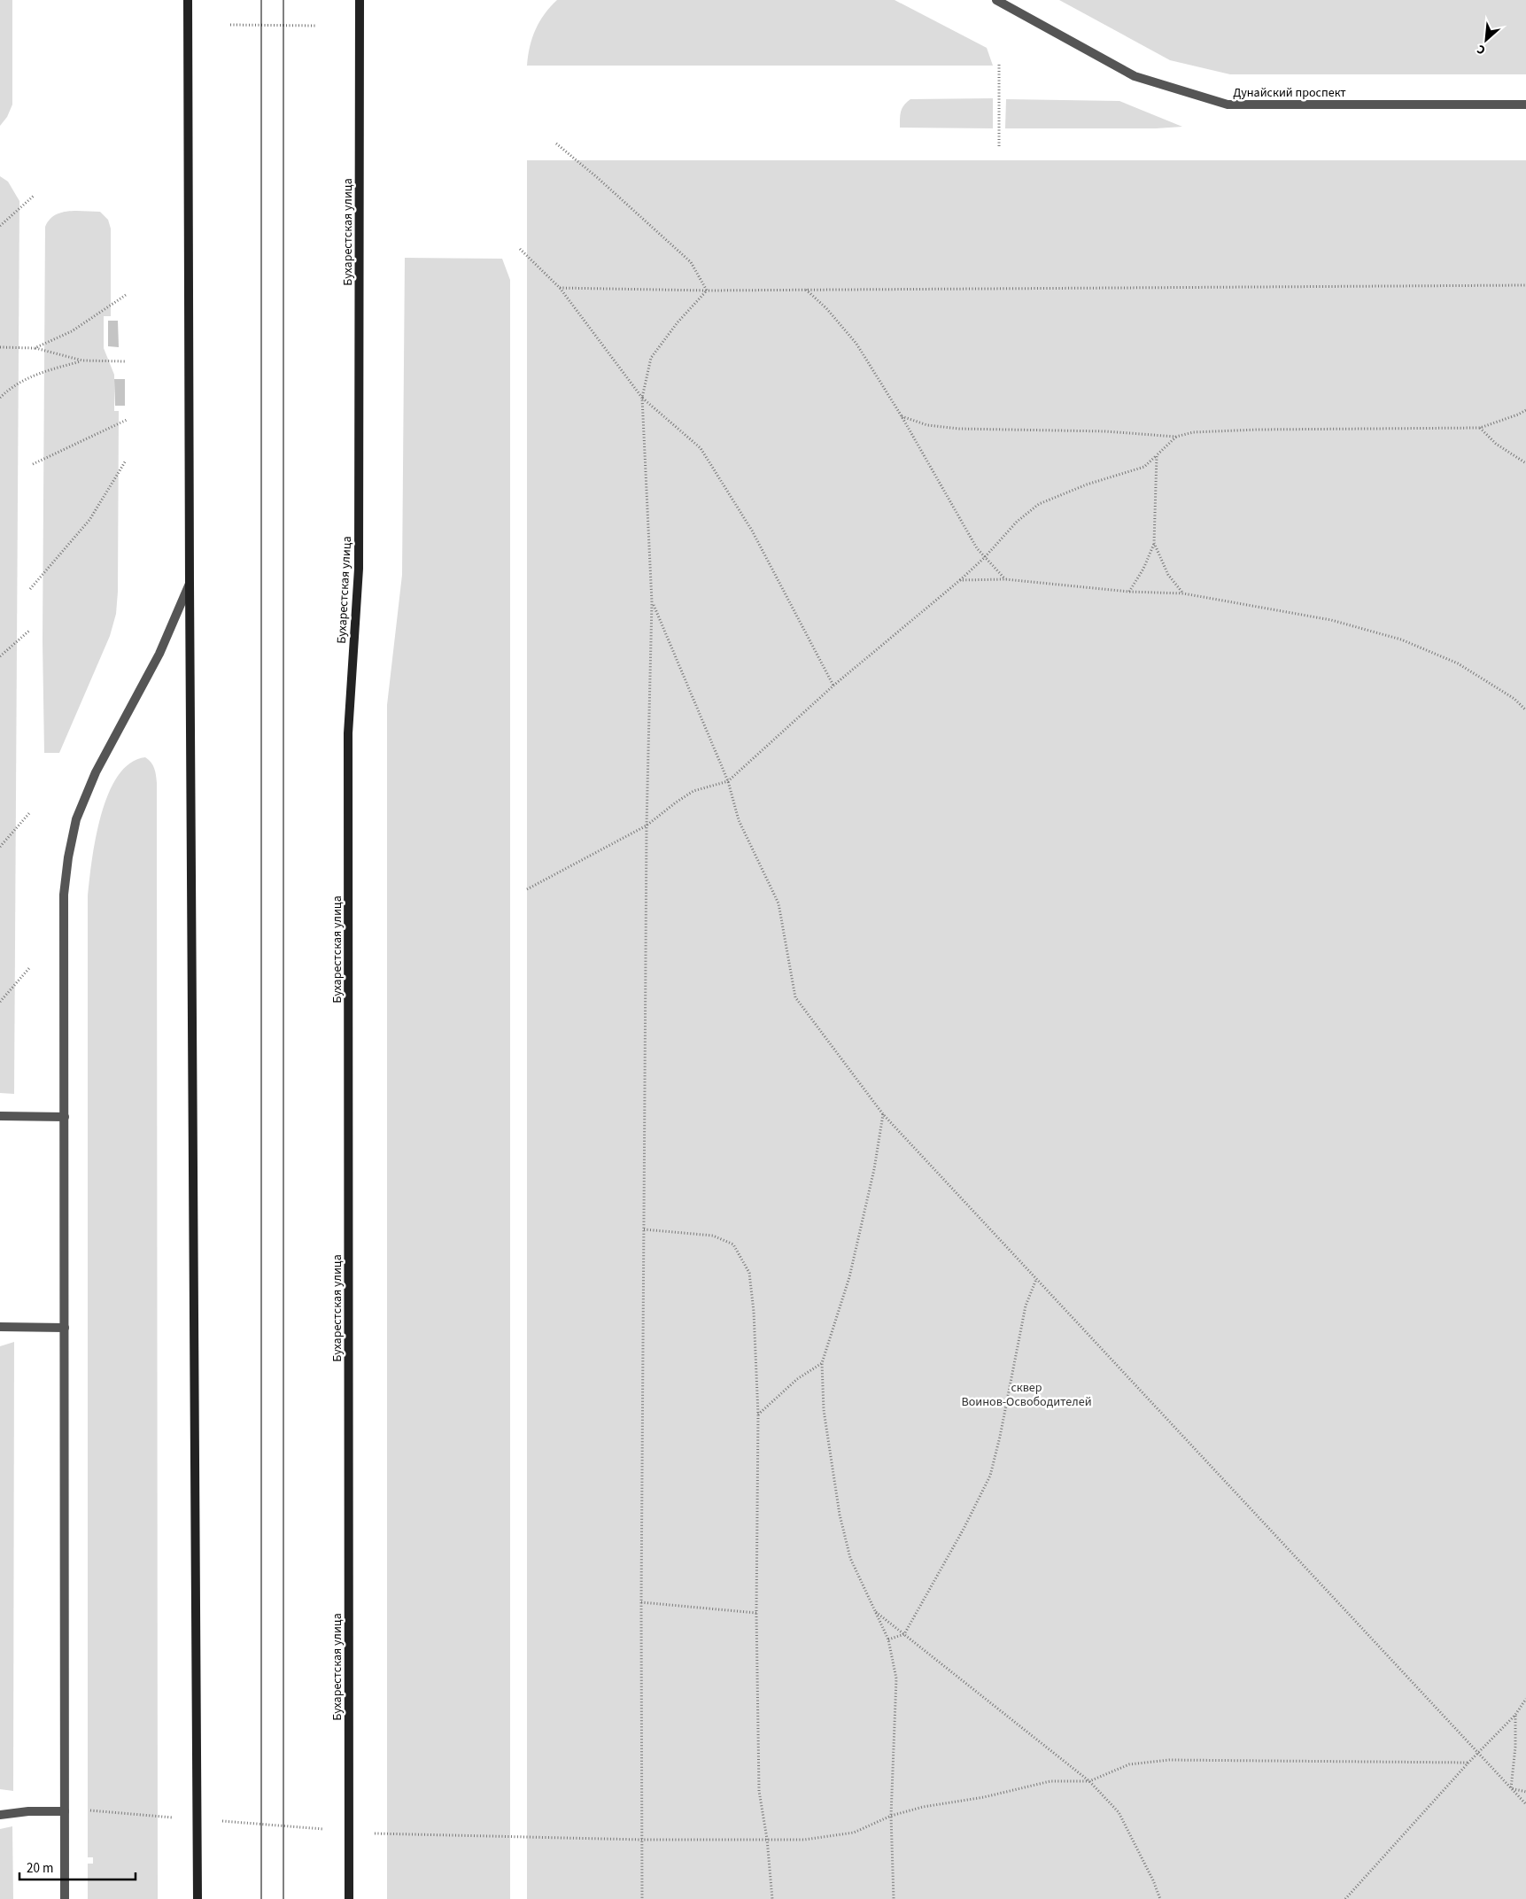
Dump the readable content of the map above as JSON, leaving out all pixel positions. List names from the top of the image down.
{
  "streets": {
    "main road": ["Бухарестская улица"],
    "street": ["Дунайский проспект"]
  },
  "parks": ["сквер Воинов-Освободителей"],
  "scale_bar": "20 m",
  "north": "bottom left"
}
